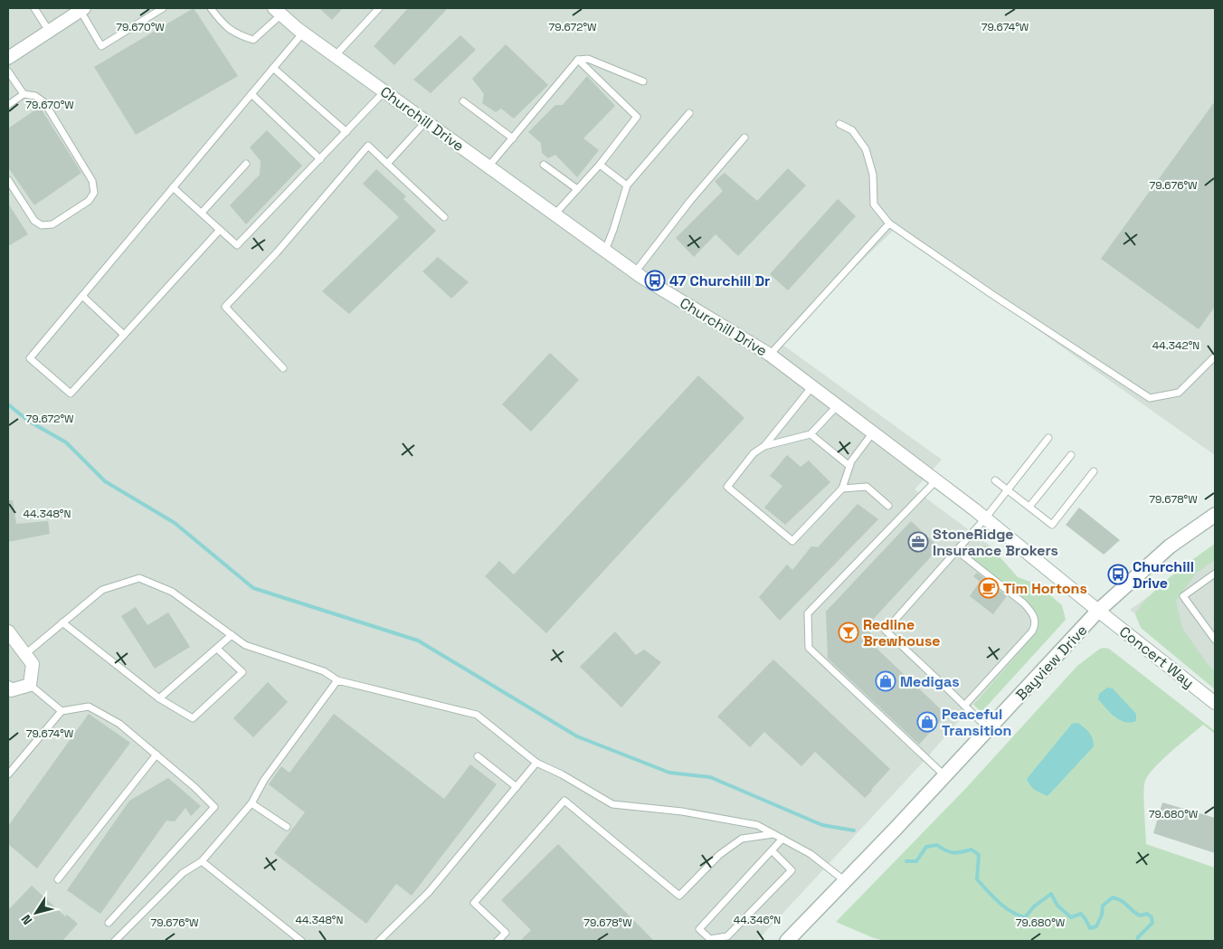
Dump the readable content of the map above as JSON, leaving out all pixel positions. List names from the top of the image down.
{
  "streets": {
    "street": ["Churchill Drive", "Concert Way", "Bayview Drive"]
  },
  "crossings": [
    ["Churchill Drive", "Concert Way"],
    ["Churchill Drive", "Bayview Drive"],
    ["Concert Way", "Bayview Drive"]
  ],
  "places": {
    "bus stop": ["47 Churchill Dr", "Churchill Drive"],
    "office": ["StoneRidge Insurance Brokers"],
    "cafe": ["Tim Hortons"],
    "bar": ["Redline Brewhouse"],
    "shop": ["Medigas", "Peaceful Transition"]
  },
  "north": "bottom left",
  "coordinates": [
    "79.670°W",
    "79.672°W",
    "79.674°W",
    "79.676°W",
    "44.342°N",
    "79.678°W",
    "44.348°N",
    "79.680°W",
    "44.346°N"
  ]
}
